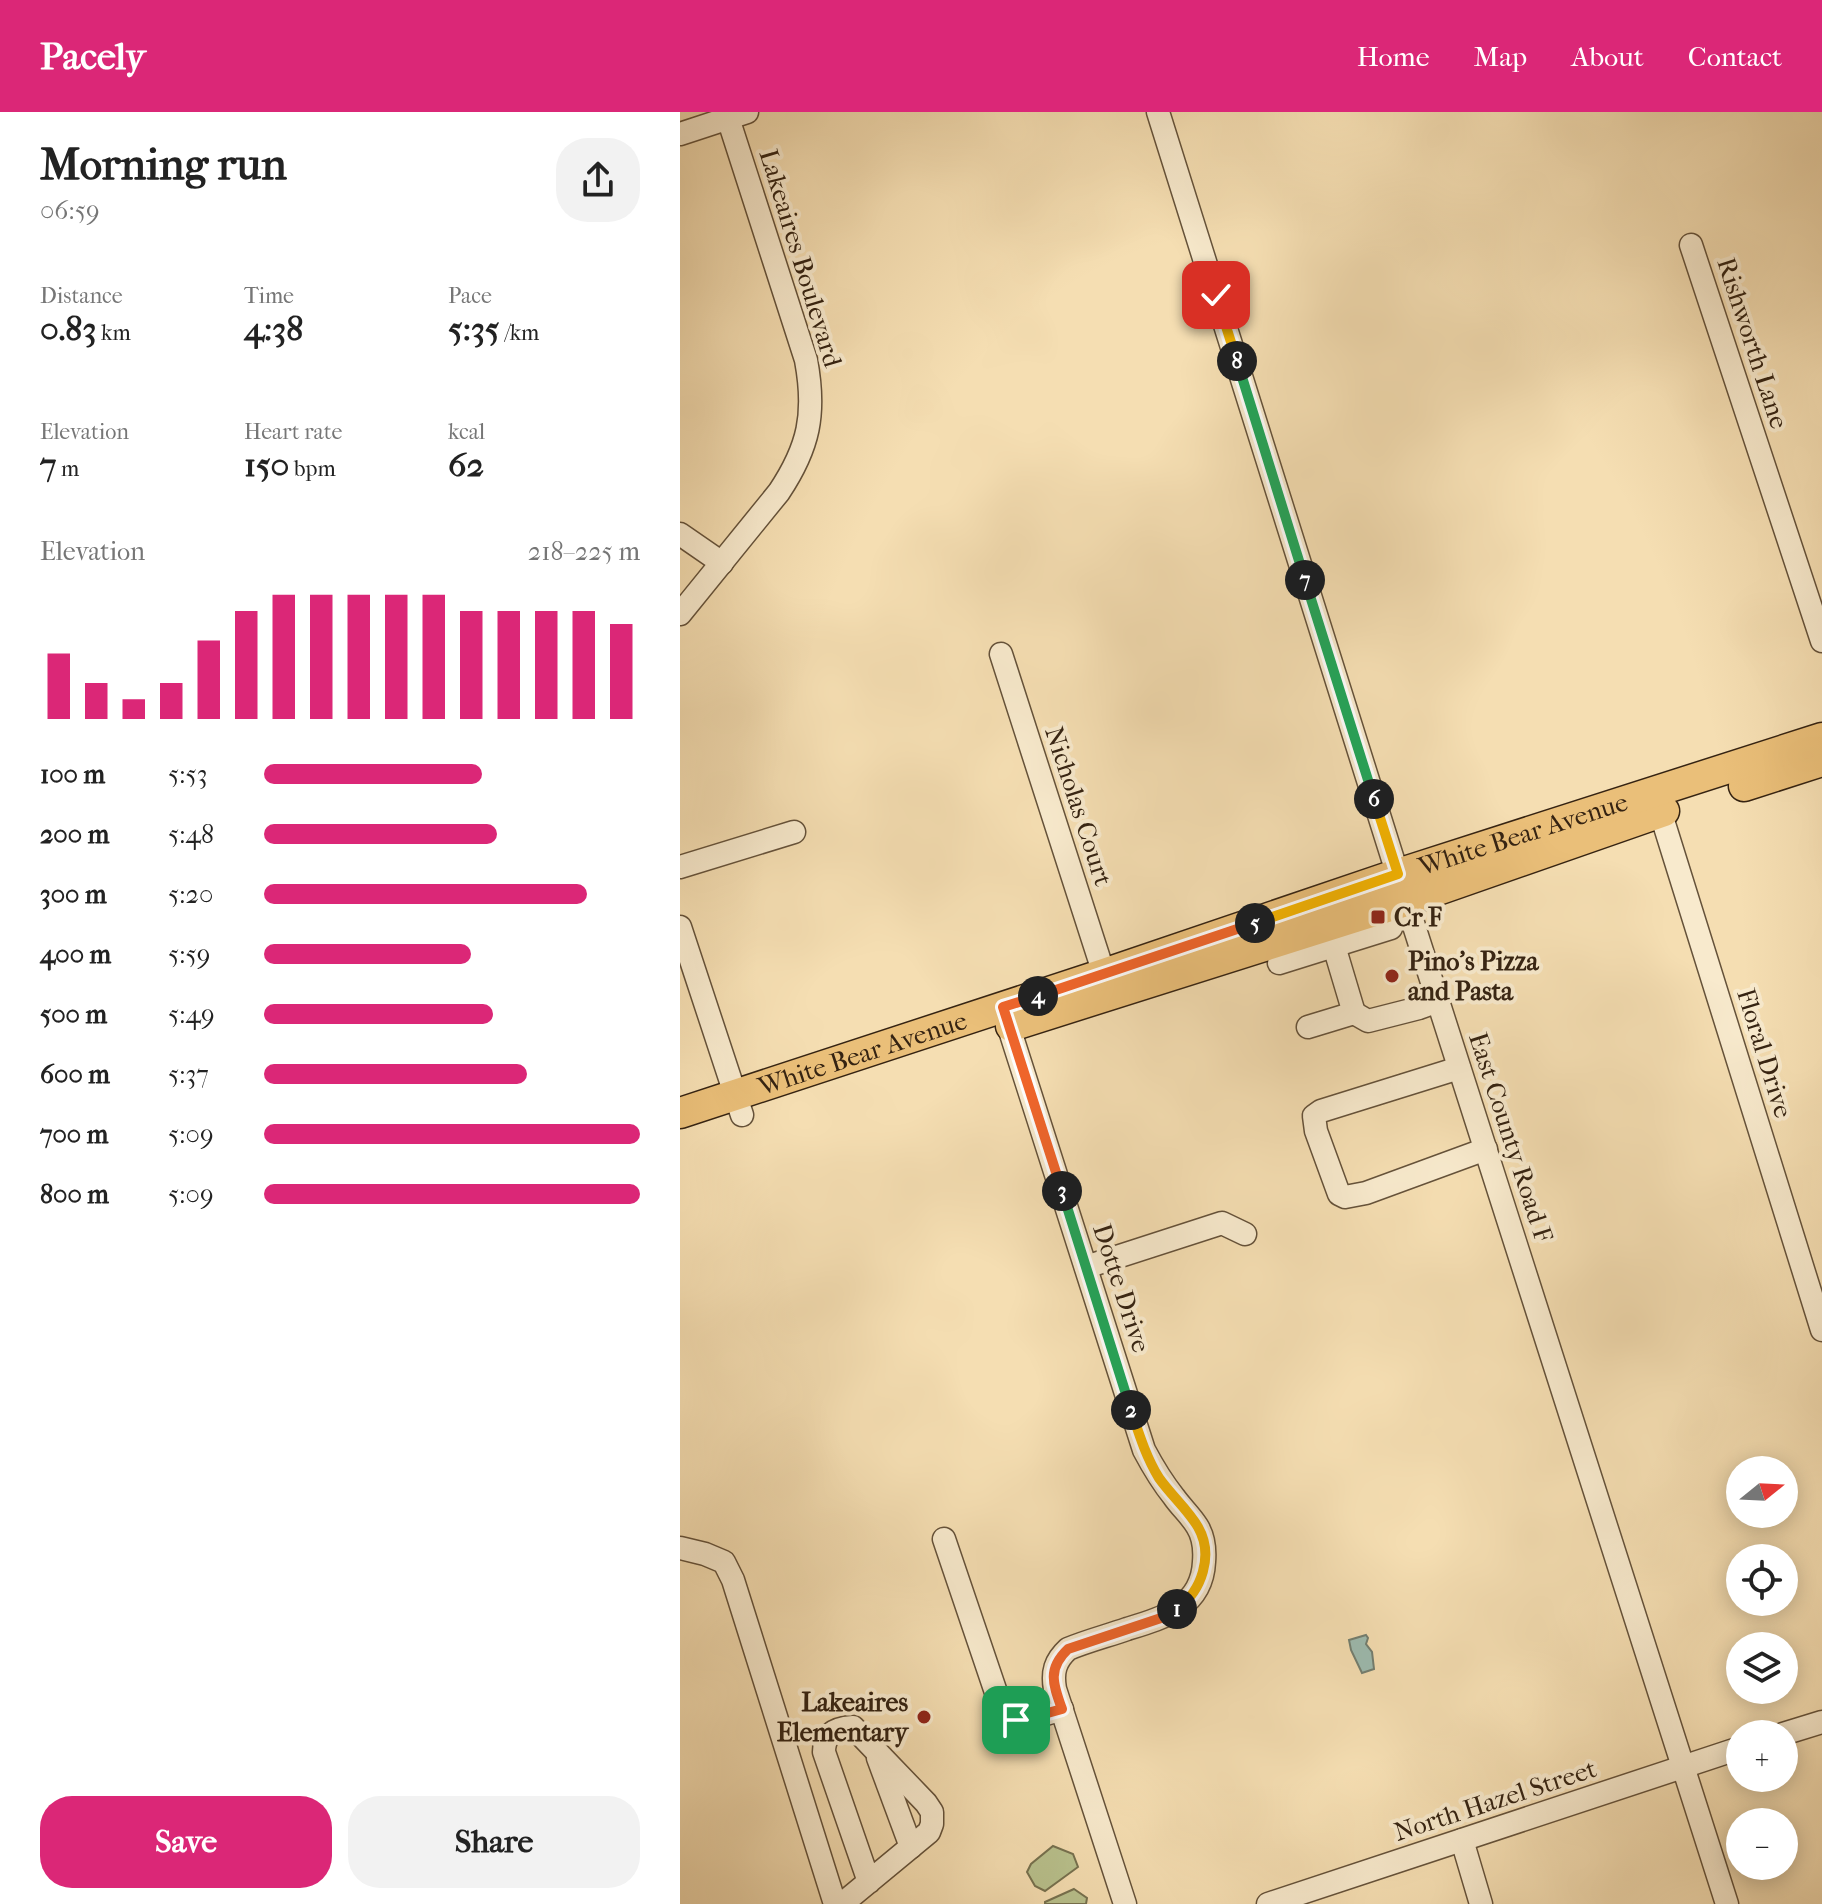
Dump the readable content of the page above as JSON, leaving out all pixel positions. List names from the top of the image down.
{
  "streets": {
    "main road": ["White Bear Avenue"],
    "street": [
      "Lakeaires Boulevard",
      "Rishworth Lane",
      "Nicholas Court",
      "Floral Drive",
      "East County Road F",
      "Dotte Drive",
      "North Hazel Street"
    ]
  },
  "crossings": [
    ["Nicholas Court", "White Bear Avenue"],
    ["White Bear Avenue", "Floral Drive"],
    ["White Bear Avenue", "East County Road F"],
    ["White Bear Avenue", "Dotte Drive"],
    ["East County Road F", "North Hazel Street"]
  ],
  "places": {
    "transit": ["Cr F"],
    "other": ["Pino's Pizza and Pasta", "Lakeaires Elementary"]
  },
  "north": "right",
  "page": {
    "header": "Pacely",
    "nav": [
      "Home",
      "Map",
      "About",
      "Contact"
    ],
    "heading": ["Morning run", "06:59"],
    "stats": [
      ["Distance", "0.83 km"],
      ["Time", "4:38"],
      ["Pace", "5:35 /km"],
      ["Elevation", "7 m"],
      ["Heart rate", "150 bpm"],
      ["kcal", "62"]
    ],
    "pins": [
      "8",
      "7",
      "6",
      "5",
      "4",
      "3",
      "2",
      "1"
    ],
    "chart": ["Elevation", "218–225 m"],
    "list": [
      {
        "name": "100 m",
        "note": "5:53"
      },
      {
        "name": "200 m",
        "note": "5:48"
      },
      {
        "name": "300 m",
        "note": "5:20"
      },
      {
        "name": "400 m",
        "note": "5:59"
      },
      {
        "name": "500 m",
        "note": "5:49"
      },
      {
        "name": "600 m",
        "note": "5:37"
      },
      {
        "name": "700 m",
        "note": "5:09"
      },
      {
        "name": "800 m",
        "note": "5:09"
      }
    ],
    "map_buttons": ["+", "−"],
    "buttons": ["Save", "Share"]
  }
}
